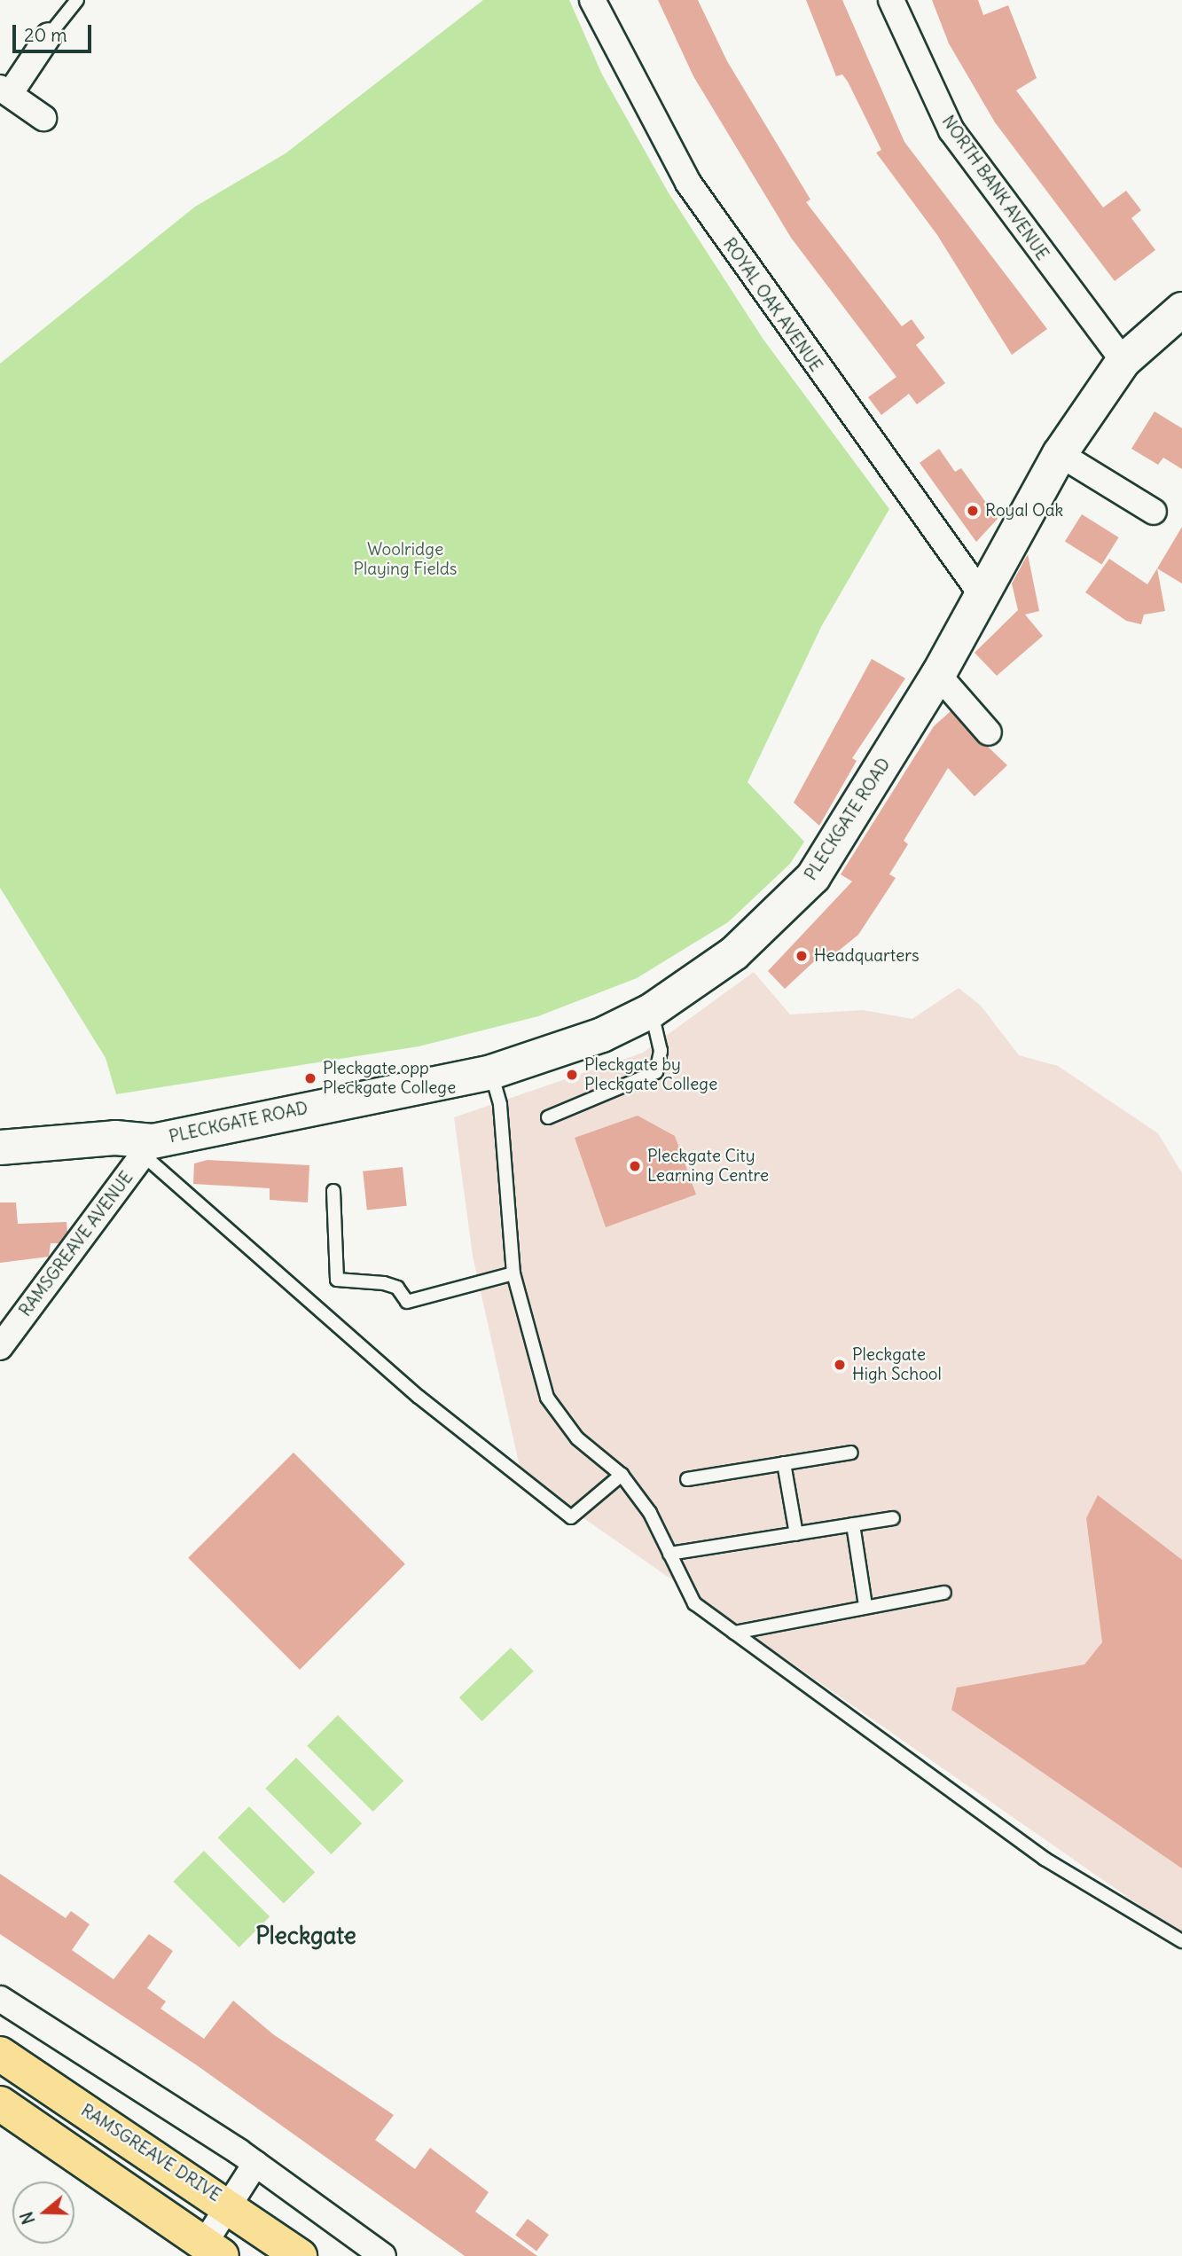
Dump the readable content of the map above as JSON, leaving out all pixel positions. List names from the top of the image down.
{
  "streets": {
    "highway": ["RAMSGREAVE DRIVE"],
    "main road": ["PLECKGATE ROAD"],
    "street": ["NORTH BANK AVENUE", "ROYAL OAK AVENUE", "RAMSGREAVE AVENUE"]
  },
  "crossings": [
    ["NORTH BANK AVENUE", "PLECKGATE ROAD"],
    ["ROYAL OAK AVENUE", "PLECKGATE ROAD"],
    ["PLECKGATE ROAD", "RAMSGREAVE AVENUE"]
  ],
  "districts": ["Pleckgate"],
  "parks": ["Woolridge Playing Fields"],
  "places": [
    "Royal Oak",
    "Headquarters",
    "Pleckgate by Pleckgate College",
    "Pleckgate opp Pleckgate College",
    "Pleckgate City Learning Centre",
    "Pleckgate High School"
  ],
  "scale_bar": "20 m",
  "north": "left"
}
